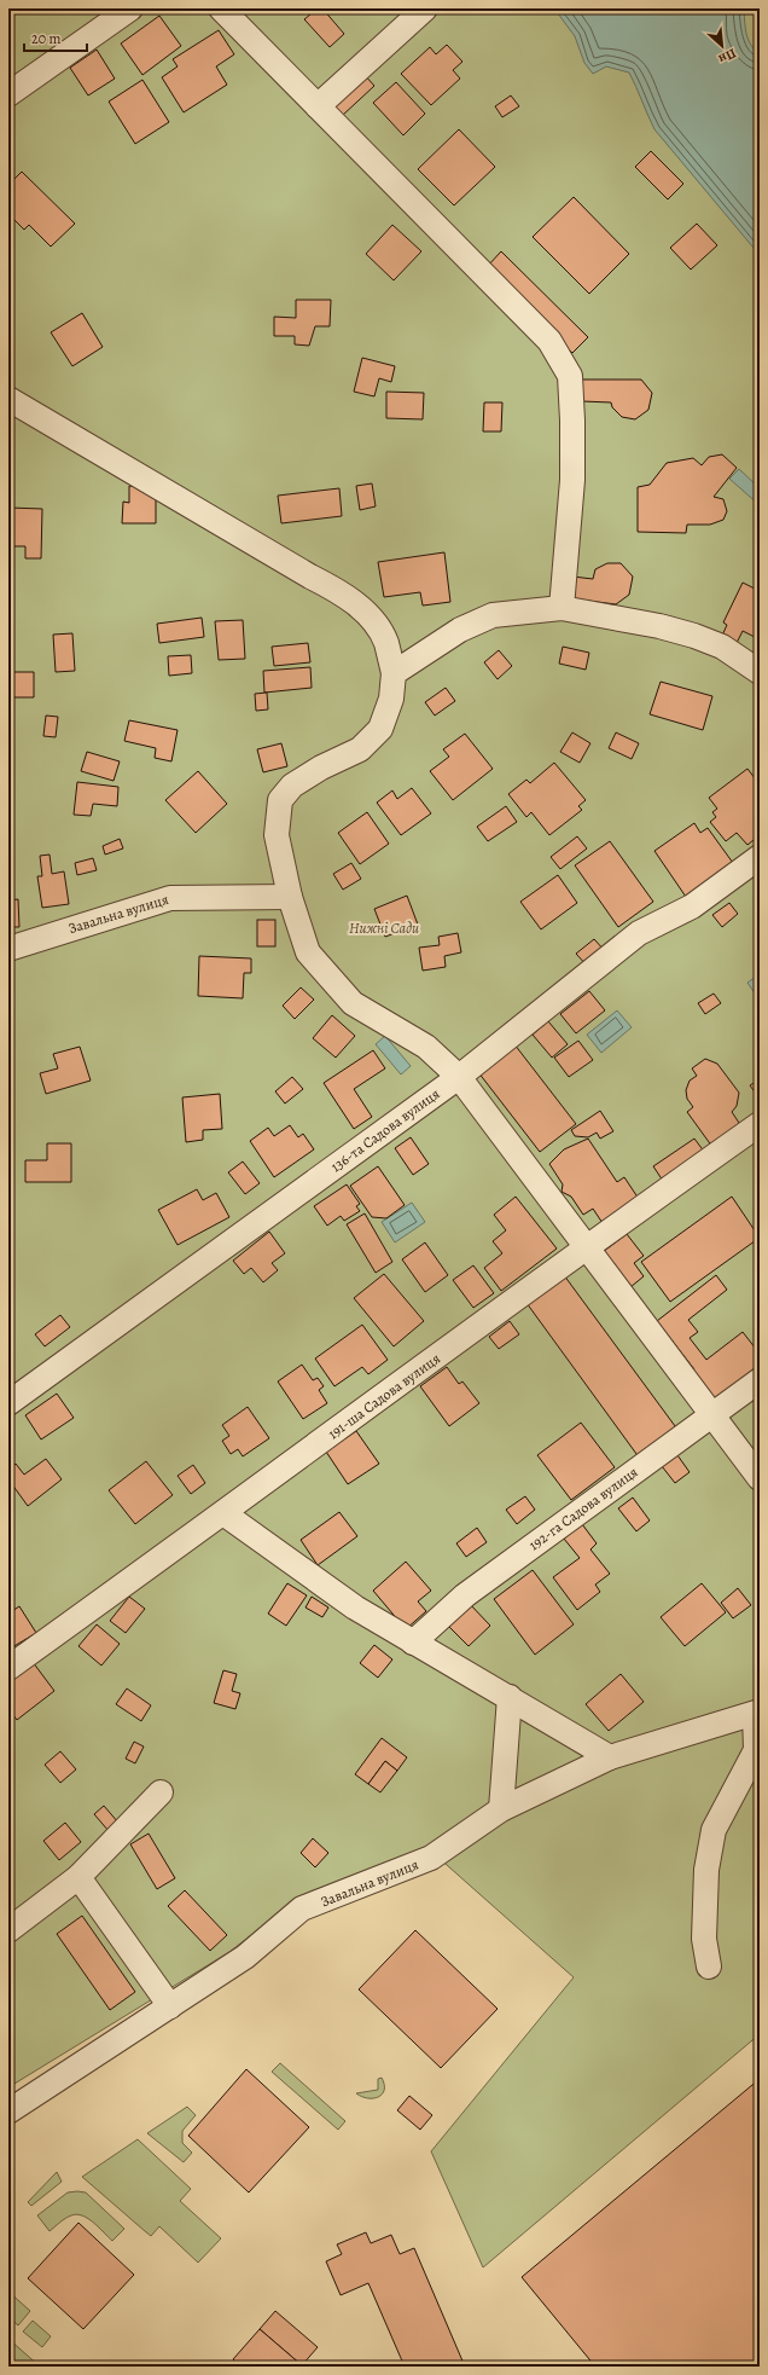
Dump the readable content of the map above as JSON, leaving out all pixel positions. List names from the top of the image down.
{
  "streets": {
    "street": [
      "Завальна вулиця",
      "136-та Садова вулиця",
      "191-ша Садова вулиця",
      "192-га Садова вулиця"
    ]
  },
  "parks": ["Нижні Сади"],
  "scale_bar": "20 m",
  "north": "bottom right"
}
